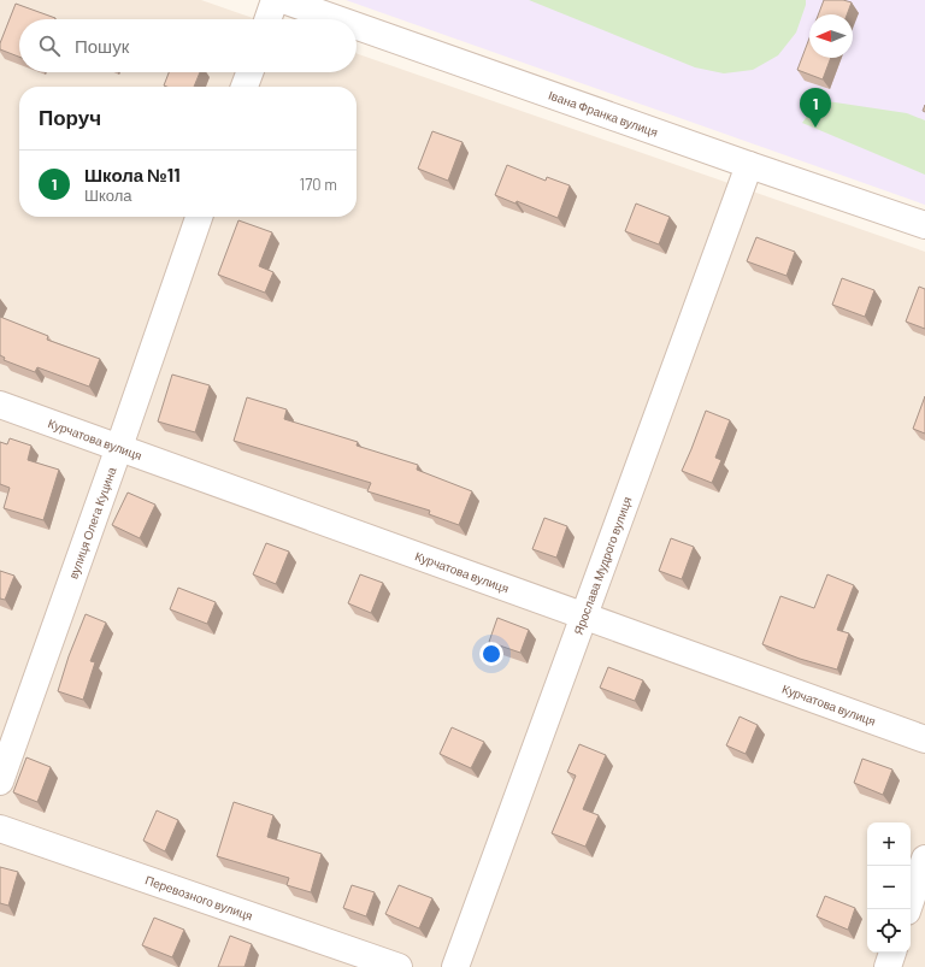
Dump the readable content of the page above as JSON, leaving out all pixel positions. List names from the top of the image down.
{
  "streets": {
    "street": [
      "Івана Франка вулиця",
      "Курчатова вулиця",
      "вулиця Олега Куцина",
      "Ярослава Мудрого вулиця",
      "Перевозного вулиця"
    ]
  },
  "crossings": [
    ["Івана Франка вулиця", "Ярослава Мудрого вулиця"],
    ["Курчатова вулиця", "вулиця Олега Куцина"],
    ["Курчатова вулиця", "Ярослава Мудрого вулиця"]
  ],
  "north": "left",
  "page": {
    "search": "Пошук",
    "heading": "Поруч",
    "pins": "1",
    "list": [
      {
        "mark": "1",
        "name": "Школа №11",
        "note": "Школа",
        "value": "170 m"
      }
    ],
    "map_buttons": ["+", "−"]
  }
}
